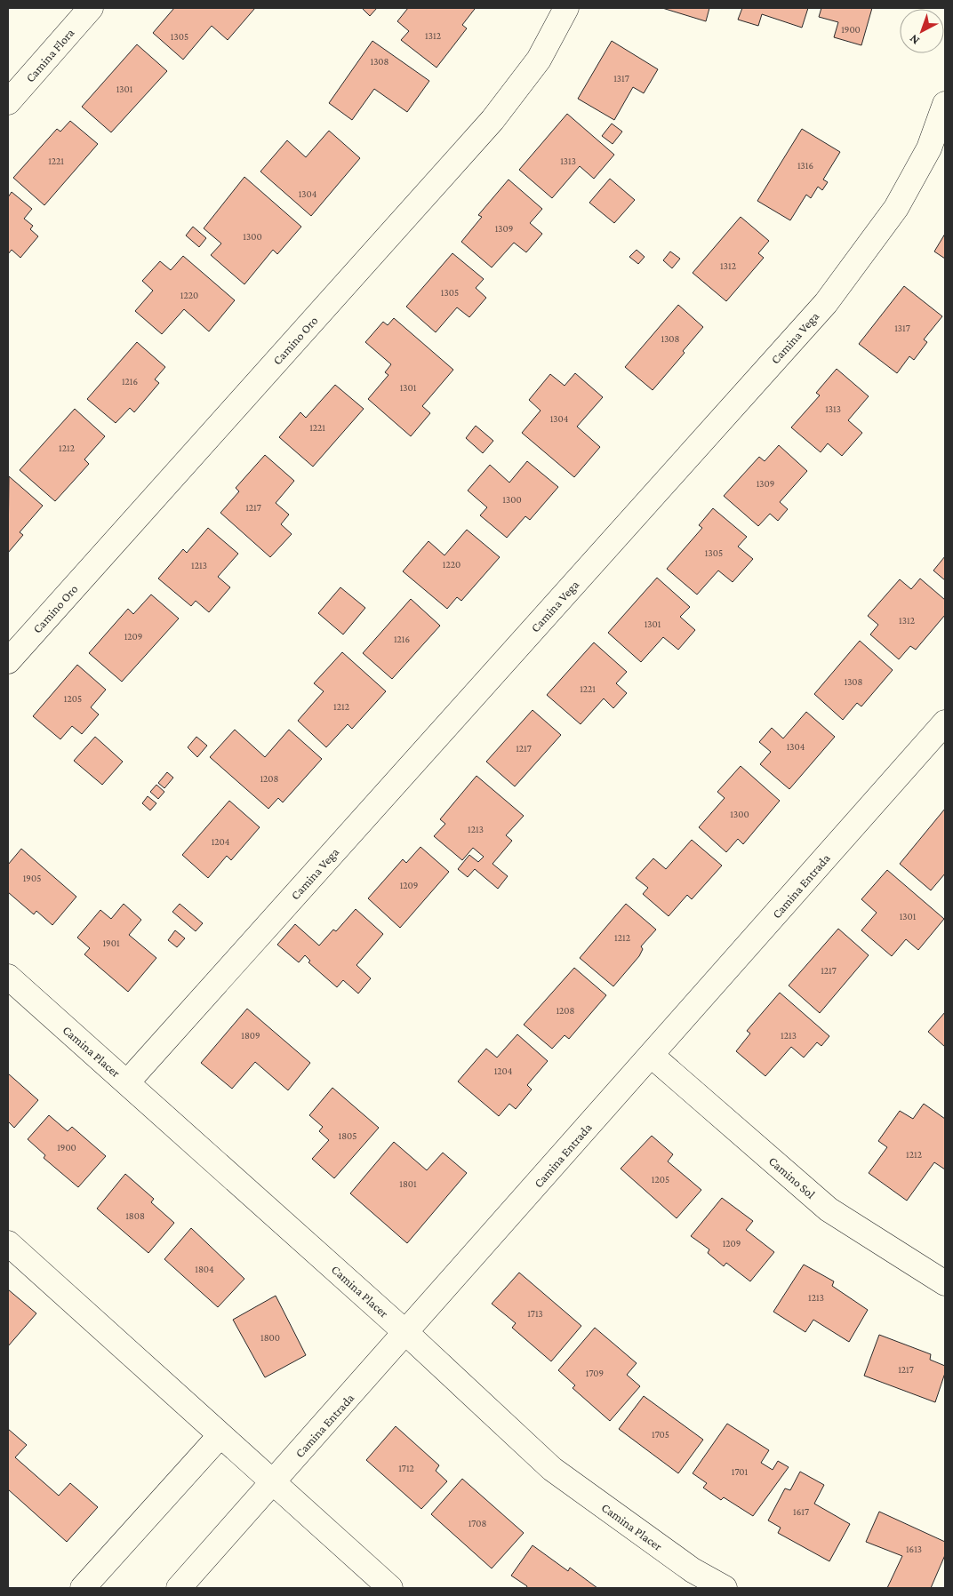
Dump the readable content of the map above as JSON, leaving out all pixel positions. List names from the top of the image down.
{
  "streets": {
    "street": [
      "Camina Flora",
      "Camina Vega",
      "Camino Oro",
      "Camina Entrada",
      "Camina Placer",
      "Camino Sol"
    ]
  },
  "crossings": [
    ["Camina Vega", "Camina Placer"],
    ["Camina Entrada", "Camina Placer"],
    ["Camina Entrada", "Camino Sol"]
  ],
  "house_numbers": [
    "1900",
    "1312",
    "1305",
    "1308",
    "1317",
    "1301",
    "1221",
    "1313",
    "1316",
    "1304",
    "1309",
    "1300",
    "1312",
    "1305",
    "1220",
    "1317",
    "1308",
    "1216",
    "1301",
    "1313",
    "1304",
    "1221",
    "1212",
    "1309",
    "1300",
    "1217",
    "1305",
    "1220",
    "1213",
    "1312",
    "1301",
    "1209",
    "1216",
    "1308",
    "1221",
    "1205",
    "1212",
    "1304",
    "1217",
    "1208",
    "1300",
    "1213",
    "1204",
    "1905",
    "1209",
    "1301",
    "1212",
    "1901",
    "1217",
    "1208",
    "1809",
    "1213",
    "1204",
    "1805",
    "1900",
    "1212",
    "1205",
    "1801",
    "1808",
    "1209",
    "1804",
    "1213",
    "1713",
    "1800",
    "1217",
    "1709",
    "1705",
    "1712",
    "1701",
    "1617",
    "1708",
    "1613"
  ],
  "north": "bottom left"
}
